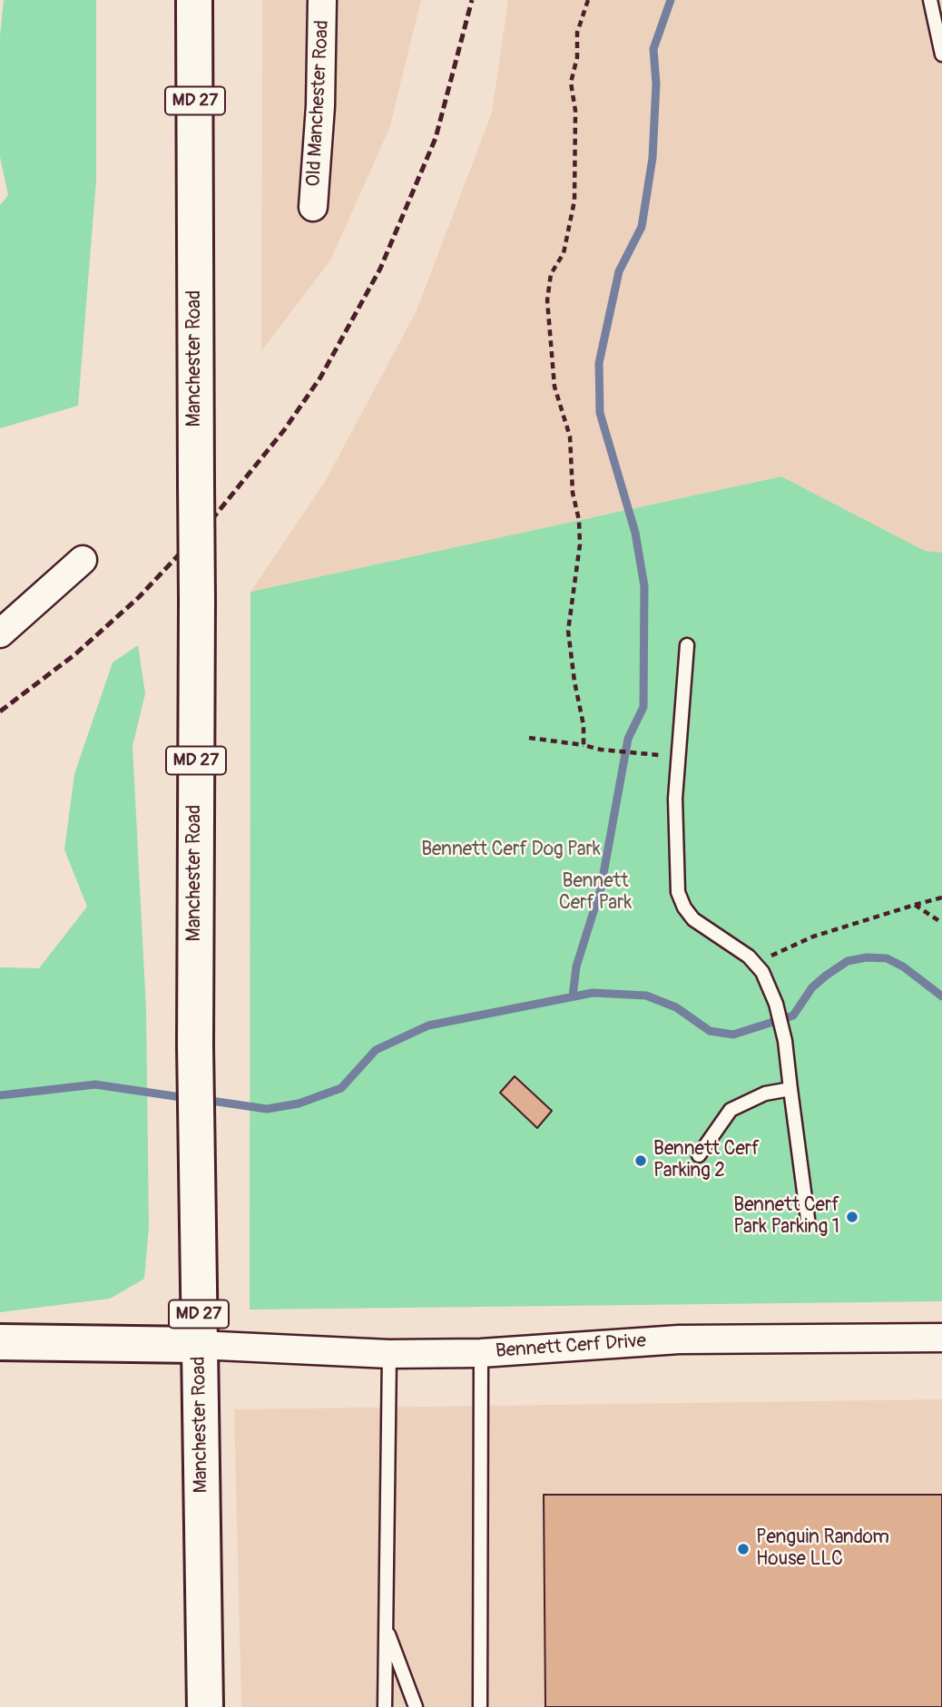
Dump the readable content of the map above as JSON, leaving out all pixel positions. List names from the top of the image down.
{
  "streets": {
    "main road": ["MD 27", "Manchester Road"],
    "street": ["Old Manchester Road", "Bennett Cerf Drive"]
  },
  "crossings": [
    ["Manchester Road", "Bennett Cerf Drive"]
  ],
  "parks": ["Bennett Cerf Dog Park", "Bennett Cerf Park"],
  "places": ["Bennett Cerf Parking 2", "Bennett Cerf Park Parking 1", "Penguin Random House LLC"]
}
